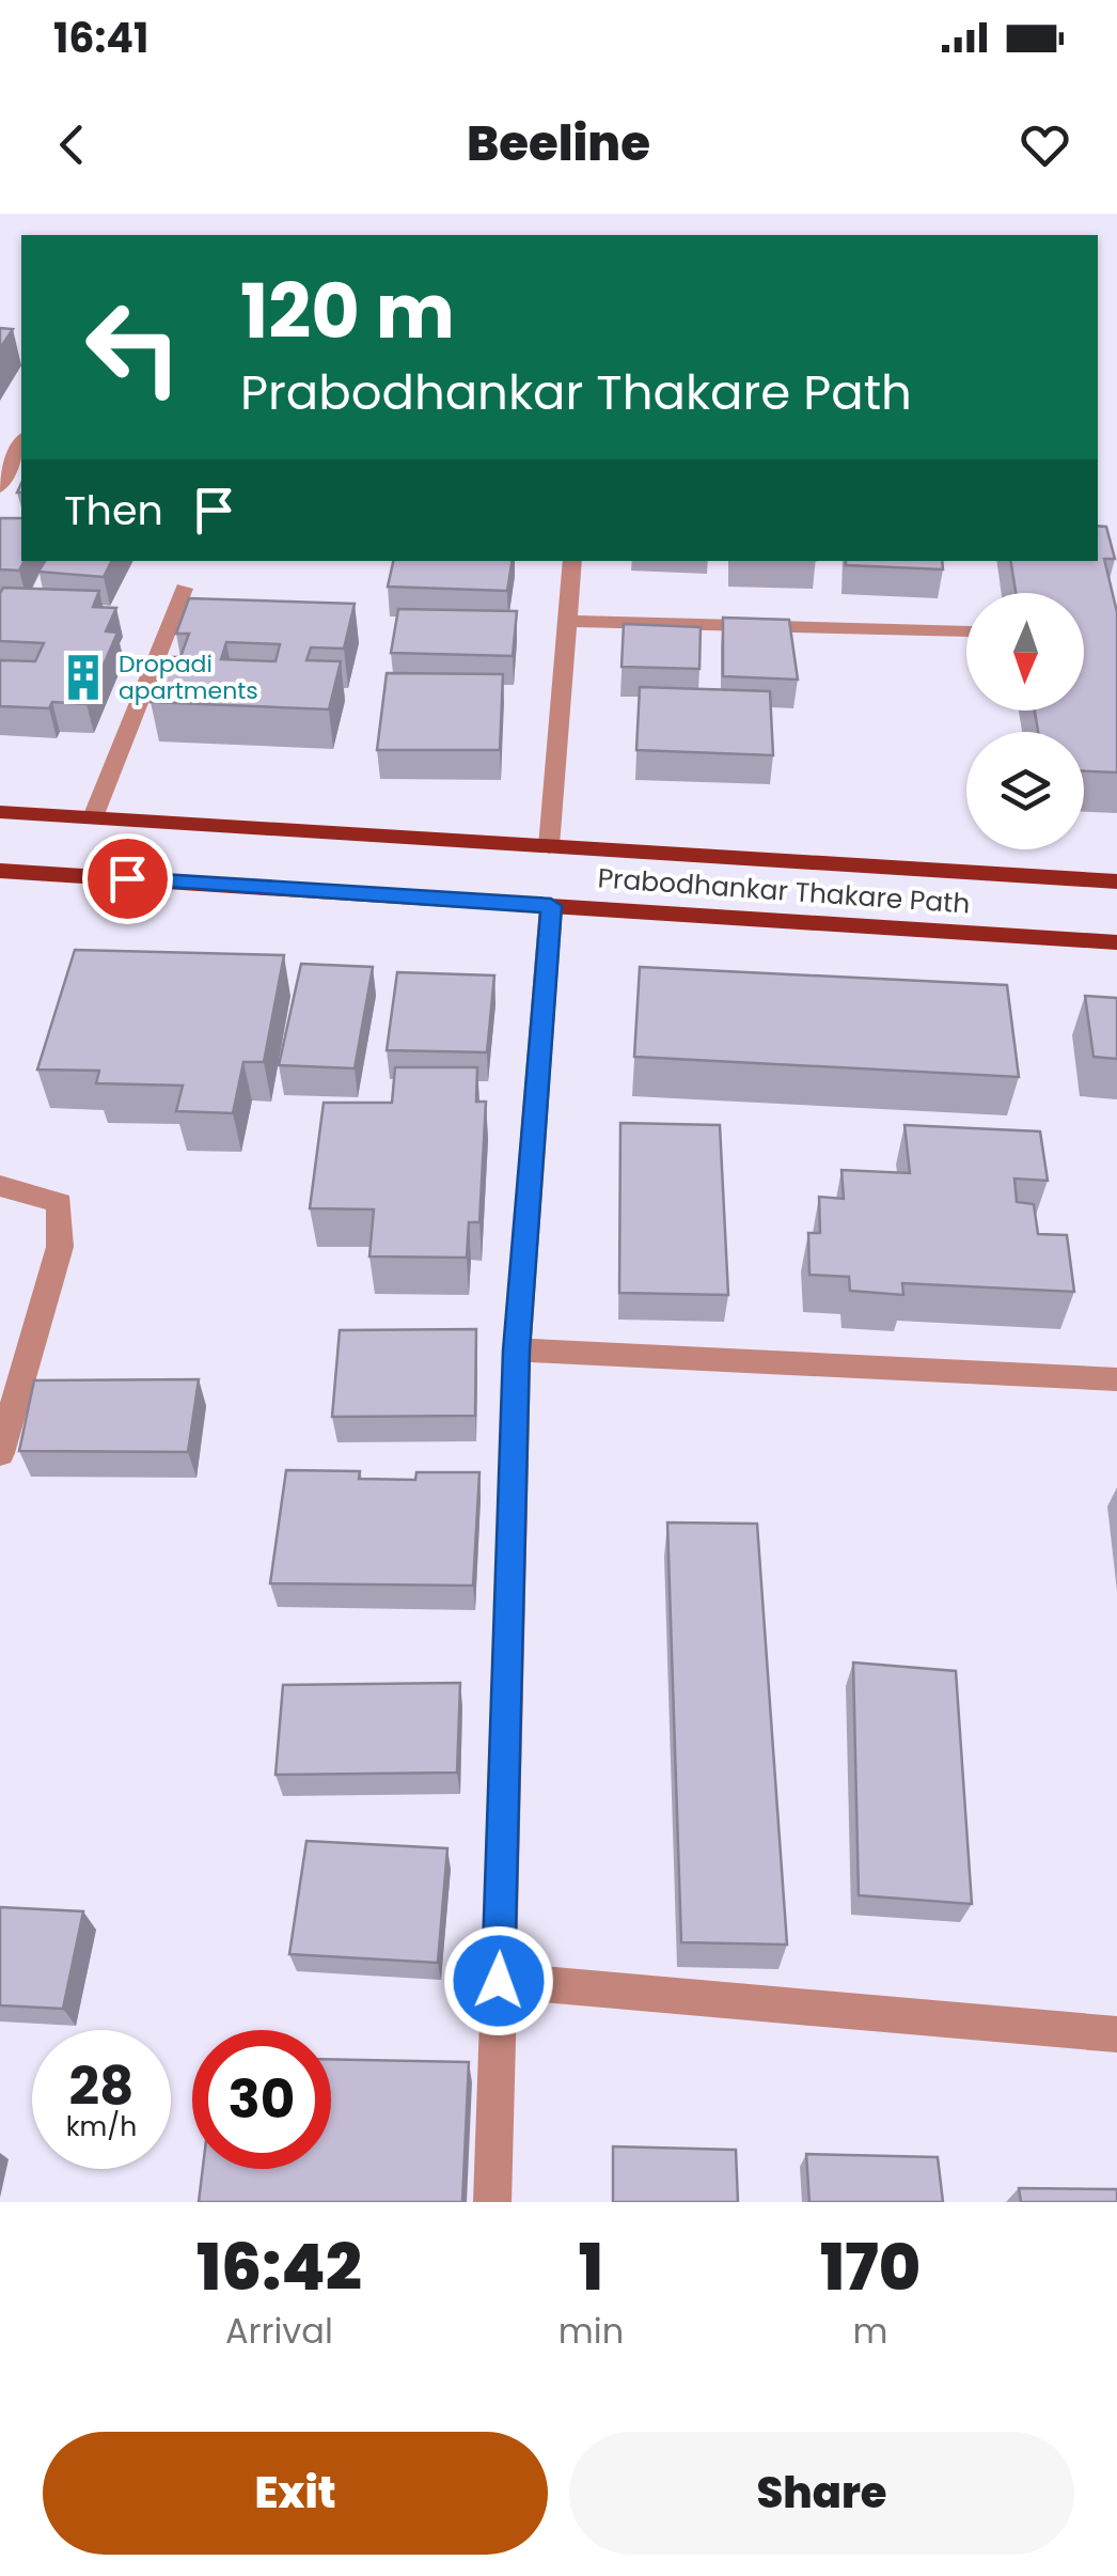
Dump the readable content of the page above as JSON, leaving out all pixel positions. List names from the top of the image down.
{
  "streets": {
    "main road": ["Prabodhankar Thakare Path"]
  },
  "places": {
    "building": ["Dropadi apartments"]
  },
  "north": "bottom",
  "page": {
    "status": "16:41",
    "header": "Beeline",
    "turn": ["120 m", "Prabodhankar Thakare Path"],
    "then": "Then",
    "speed": "28 km/h",
    "limit": "30",
    "eta": [
      "16:42",
      "Arrival",
      "1",
      "min",
      "170",
      "m"
    ],
    "buttons": ["Exit", "Share"]
  }
}
